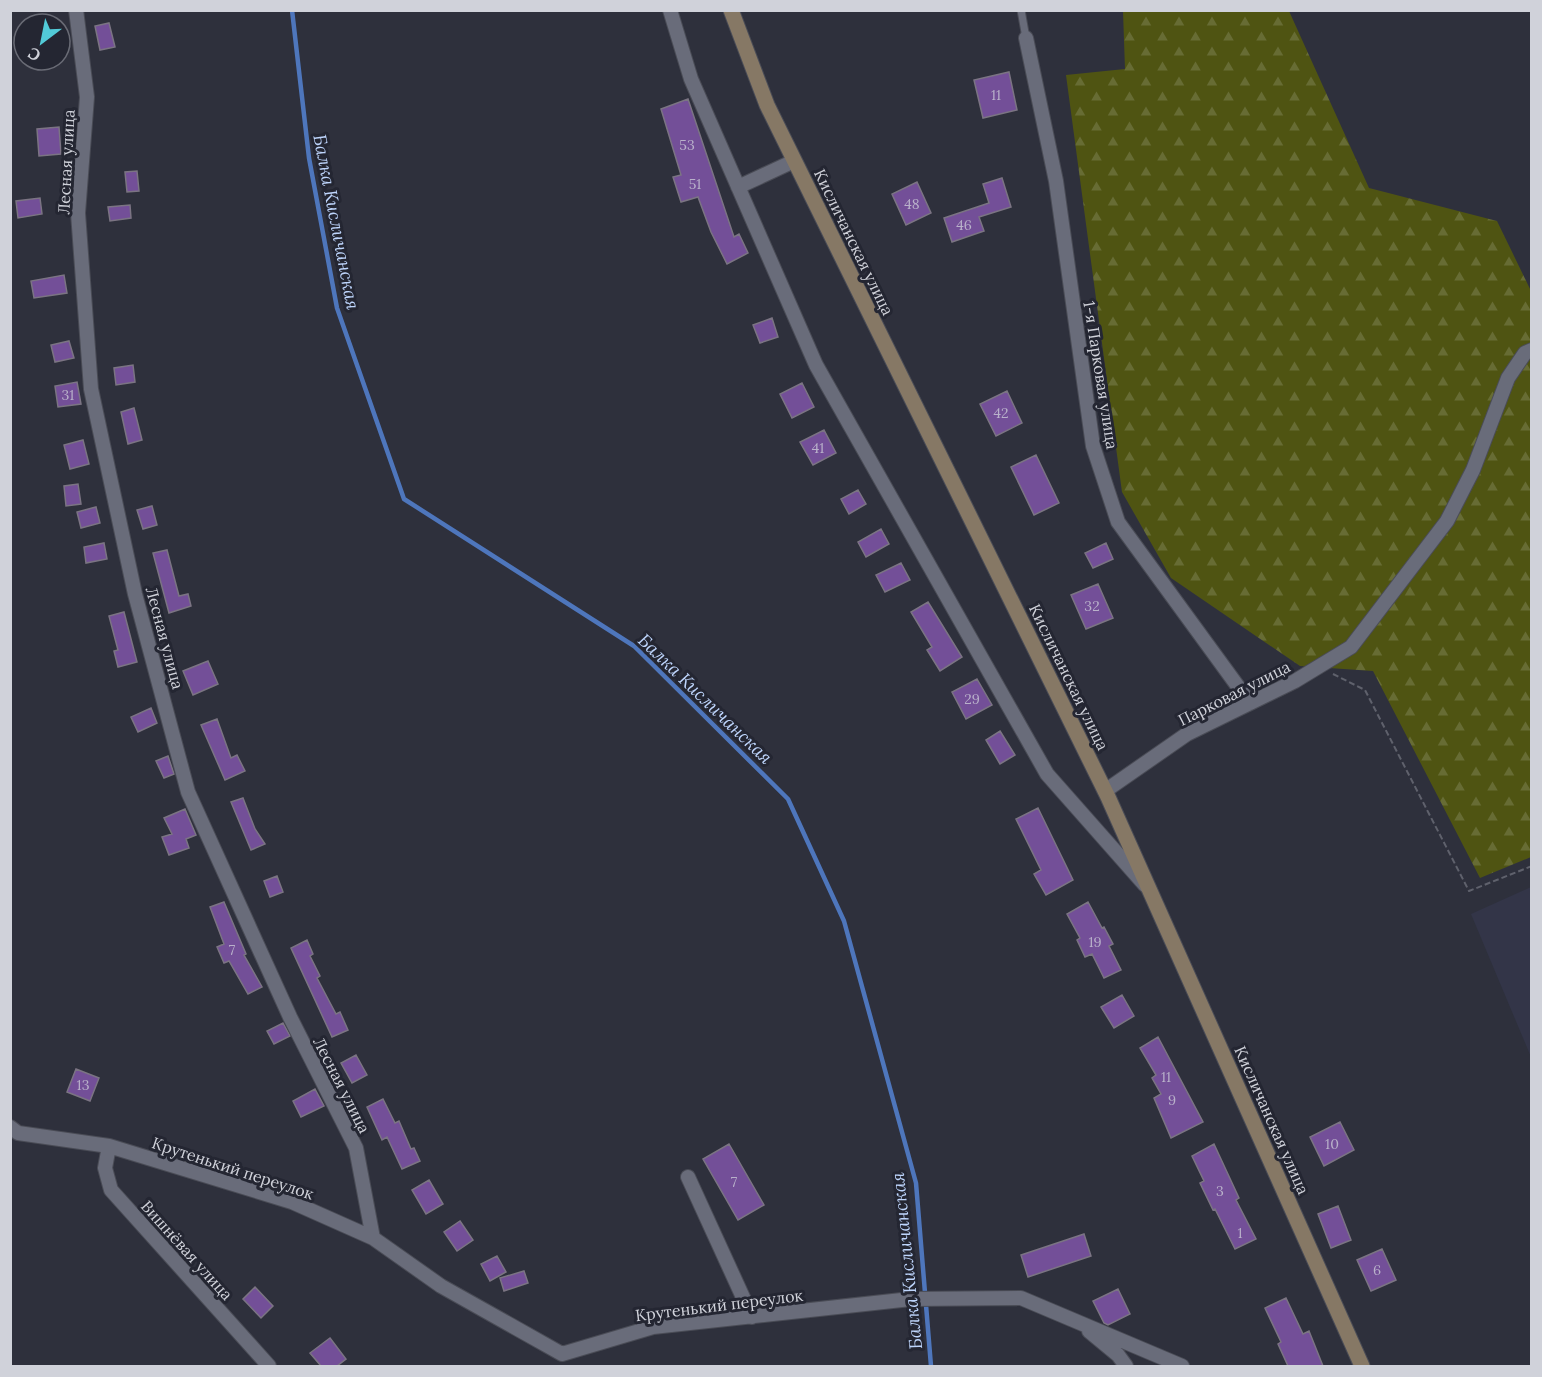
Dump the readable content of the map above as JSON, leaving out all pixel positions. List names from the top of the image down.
{
  "streets": {
    "street": [
      "Лесная улица",
      "Кисличанская улица",
      "1-я Парковая улица",
      "Парковая улица",
      "Крутенький переулок",
      "Вишнёвая улица"
    ]
  },
  "crossings": [
    ["Лесная улица", "Крутенький переулок"],
    ["Кисличанская улица", "Парковая улица"],
    ["1-я Парковая улица", "Парковая улица"],
    ["Крутенький переулок", "Вишнёвая улица"]
  ],
  "water": ["Балка Кисличанская"],
  "house_numbers": [
    "11",
    "53",
    "51",
    "48",
    "46",
    "31",
    "42",
    "41",
    "32",
    "29",
    "19",
    "7",
    "11",
    "13",
    "9",
    "10",
    "7",
    "3",
    "1",
    "6"
  ],
  "north": "bottom left"
}
